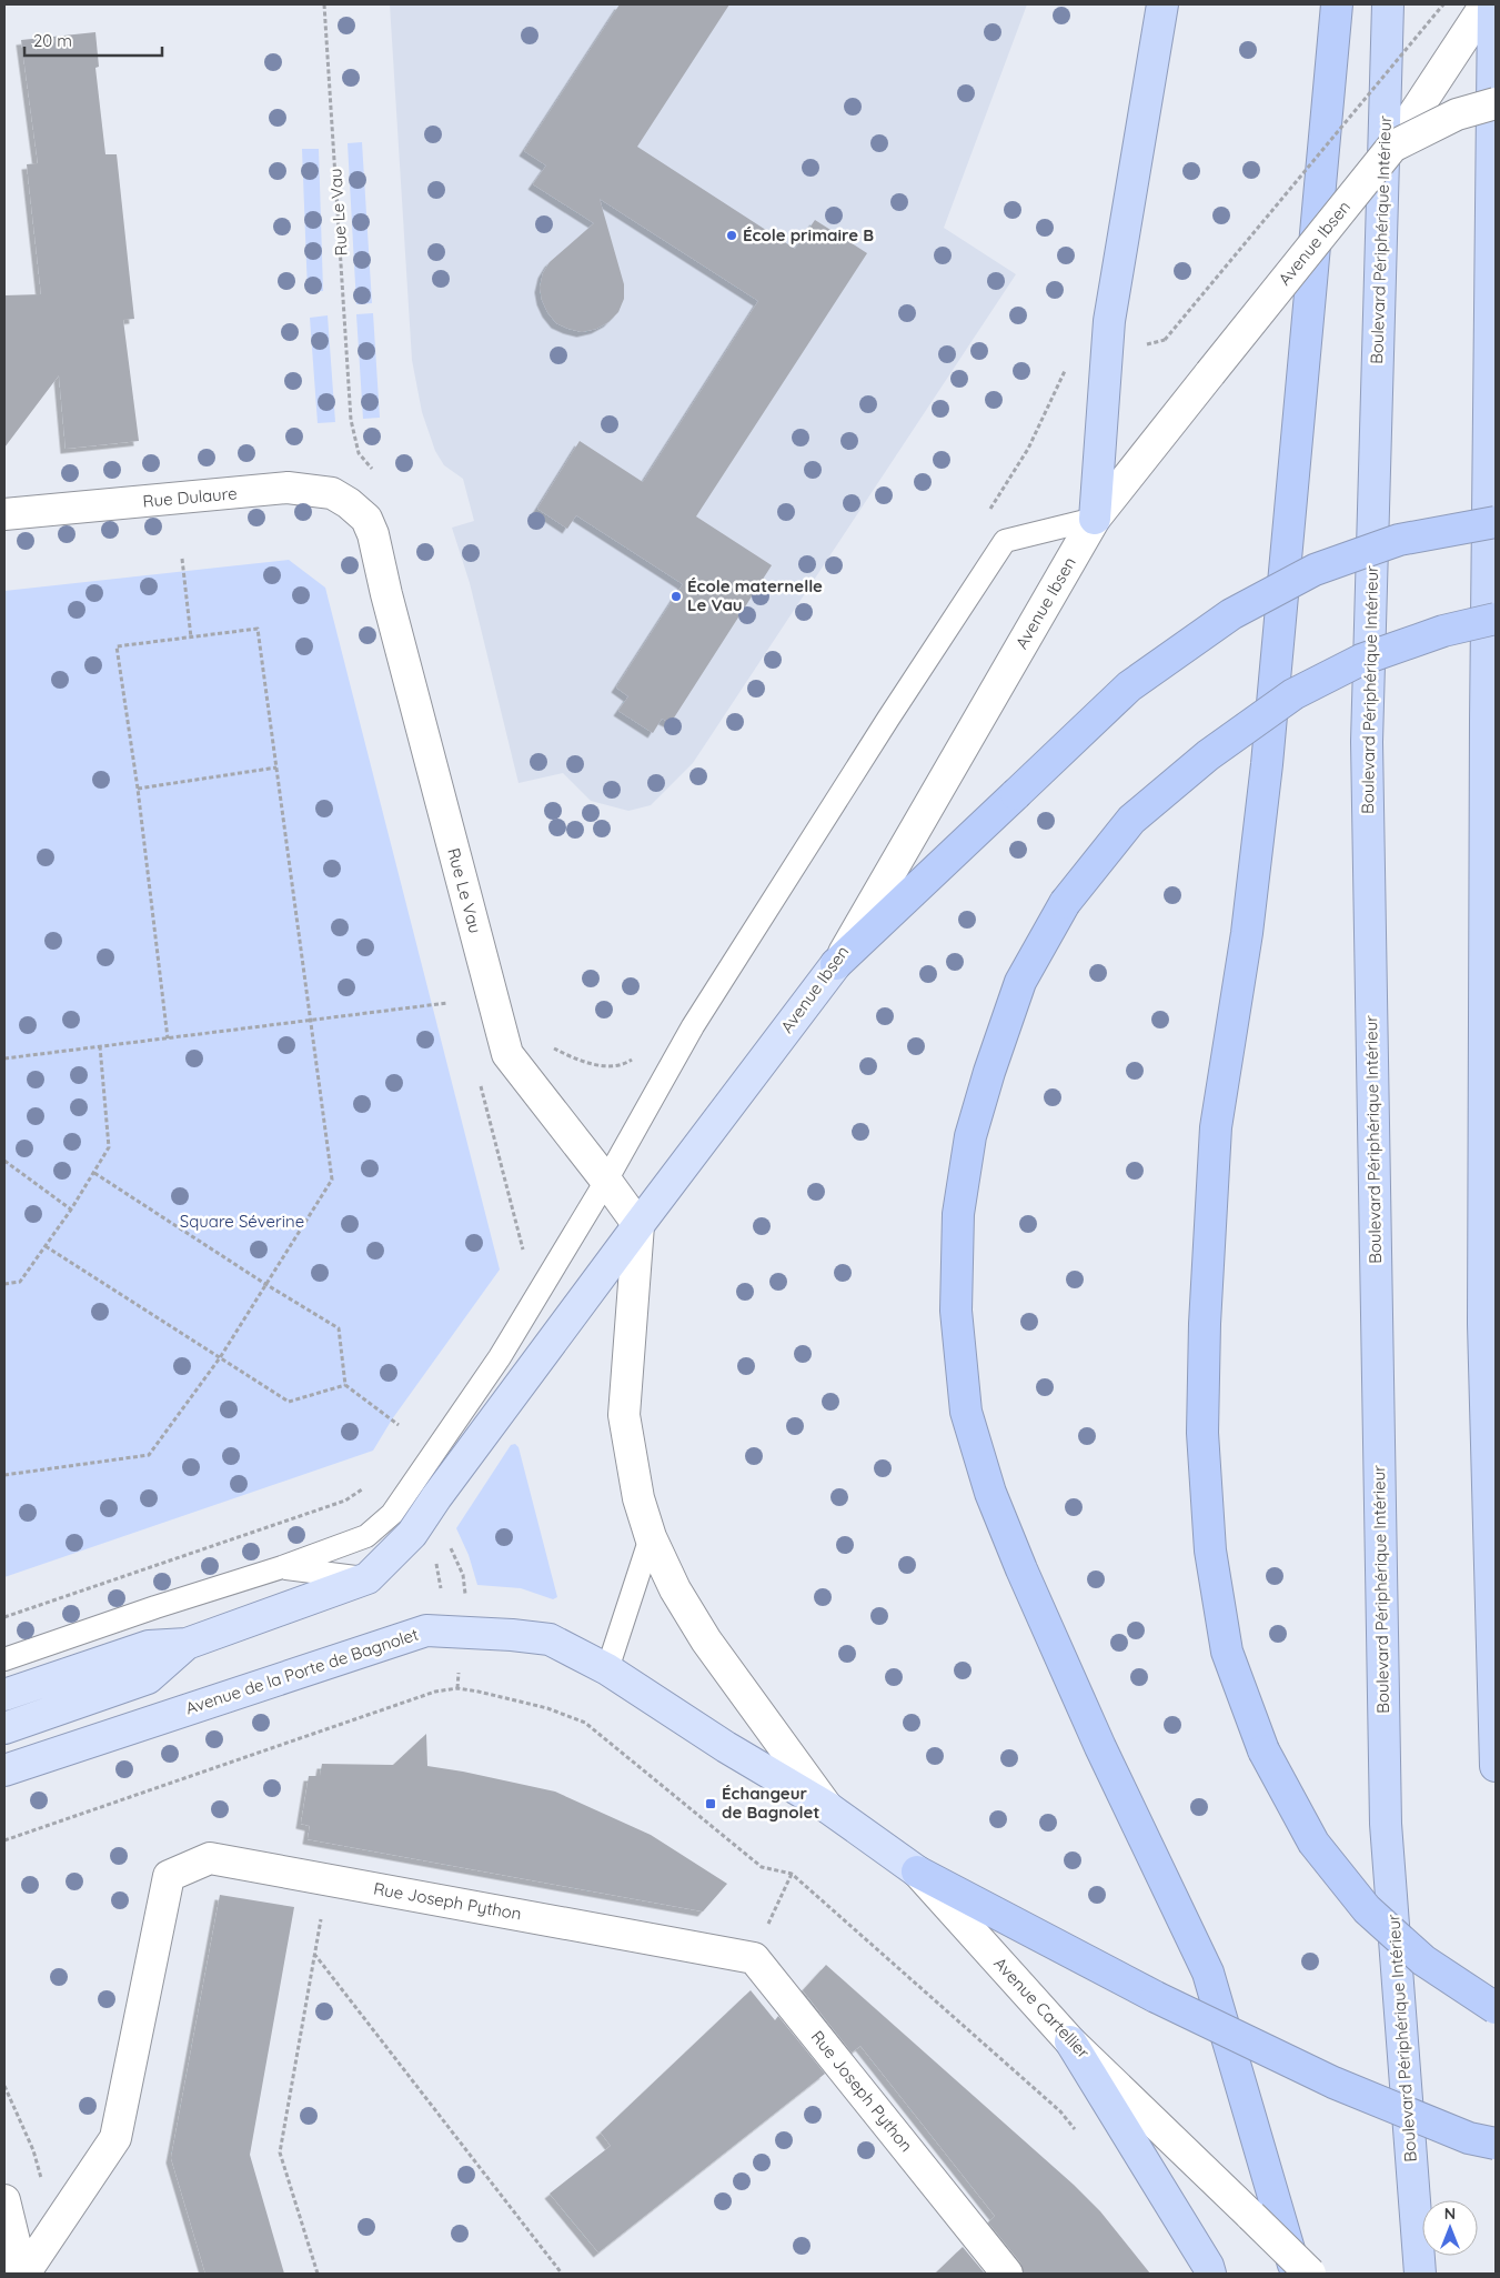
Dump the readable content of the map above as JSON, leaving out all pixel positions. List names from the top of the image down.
{
  "streets": {
    "highway": ["Boulevard Périphérique Intérieur"],
    "main road": ["Avenue Ibsen", "Avenue de la Porte de Bagnolet", "Avenue Cartellier"],
    "street": ["Rue Le Vau", "Rue Dulaure", "Rue Joseph Python"]
  },
  "crossings": [
    ["Rue Le Vau", "Avenue Ibsen"],
    ["Rue Le Vau", "Rue Dulaure"],
    ["Avenue de la Porte de Bagnolet", "Avenue Cartellier"]
  ],
  "parks": ["Square Séverine"],
  "places": {
    "other": ["École primaire B", "École maternelle Le Vau"],
    "transit": ["Échangeur de Bagnolet"]
  },
  "scale_bar": "20 m",
  "north": "top"
}
